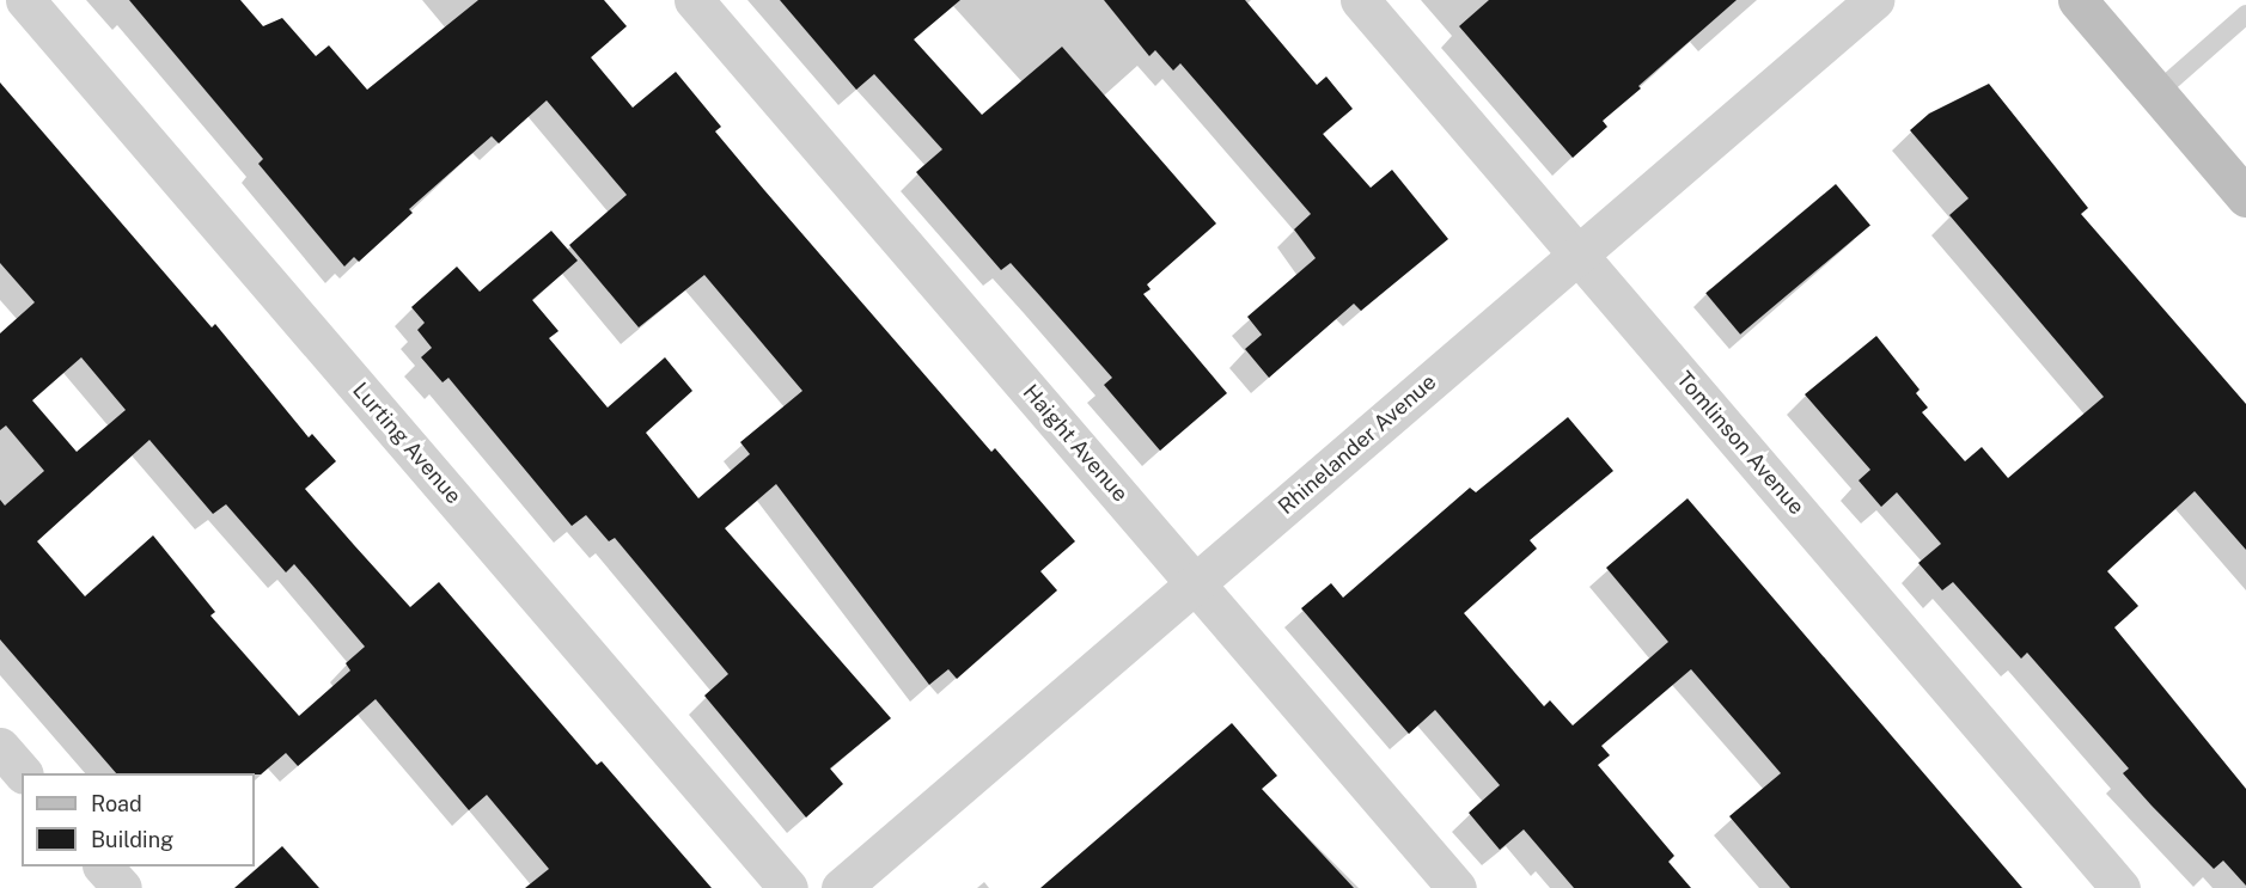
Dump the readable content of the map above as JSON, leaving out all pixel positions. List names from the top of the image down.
{
  "streets": {
    "street": [
      "Lurting Avenue",
      "Haight Avenue",
      "Tomlinson Avenue",
      "Rhinelander Avenue"
    ]
  },
  "crossings": [
    ["Haight Avenue", "Rhinelander Avenue"],
    ["Tomlinson Avenue", "Rhinelander Avenue"]
  ],
  "legend": ["Road", "Building"]
}
